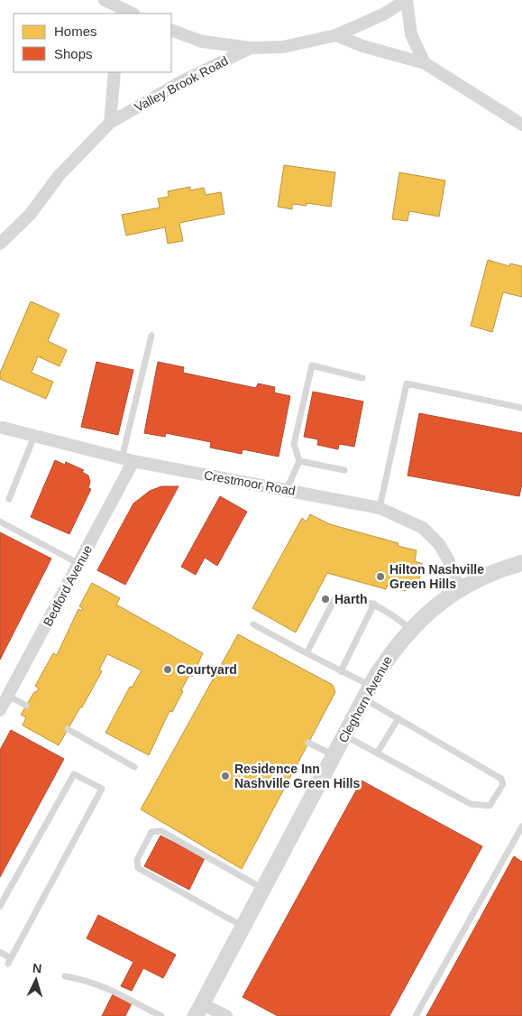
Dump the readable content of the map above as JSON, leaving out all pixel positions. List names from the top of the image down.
{
  "streets": {
    "street": [
      "Valley Brook Road",
      "Crestmoor Road",
      "Bedford Avenue",
      "Cleghorn Avenue"
    ]
  },
  "crossings": [
    ["Crestmoor Road", "Bedford Avenue"],
    ["Crestmoor Road", "Cleghorn Avenue"]
  ],
  "places": [
    "Hilton Nashville Green Hills",
    "Harth",
    "Courtyard",
    "Residence Inn Nashville Green Hills"
  ],
  "legend": ["Homes", "Shops"],
  "north": "top"
}
